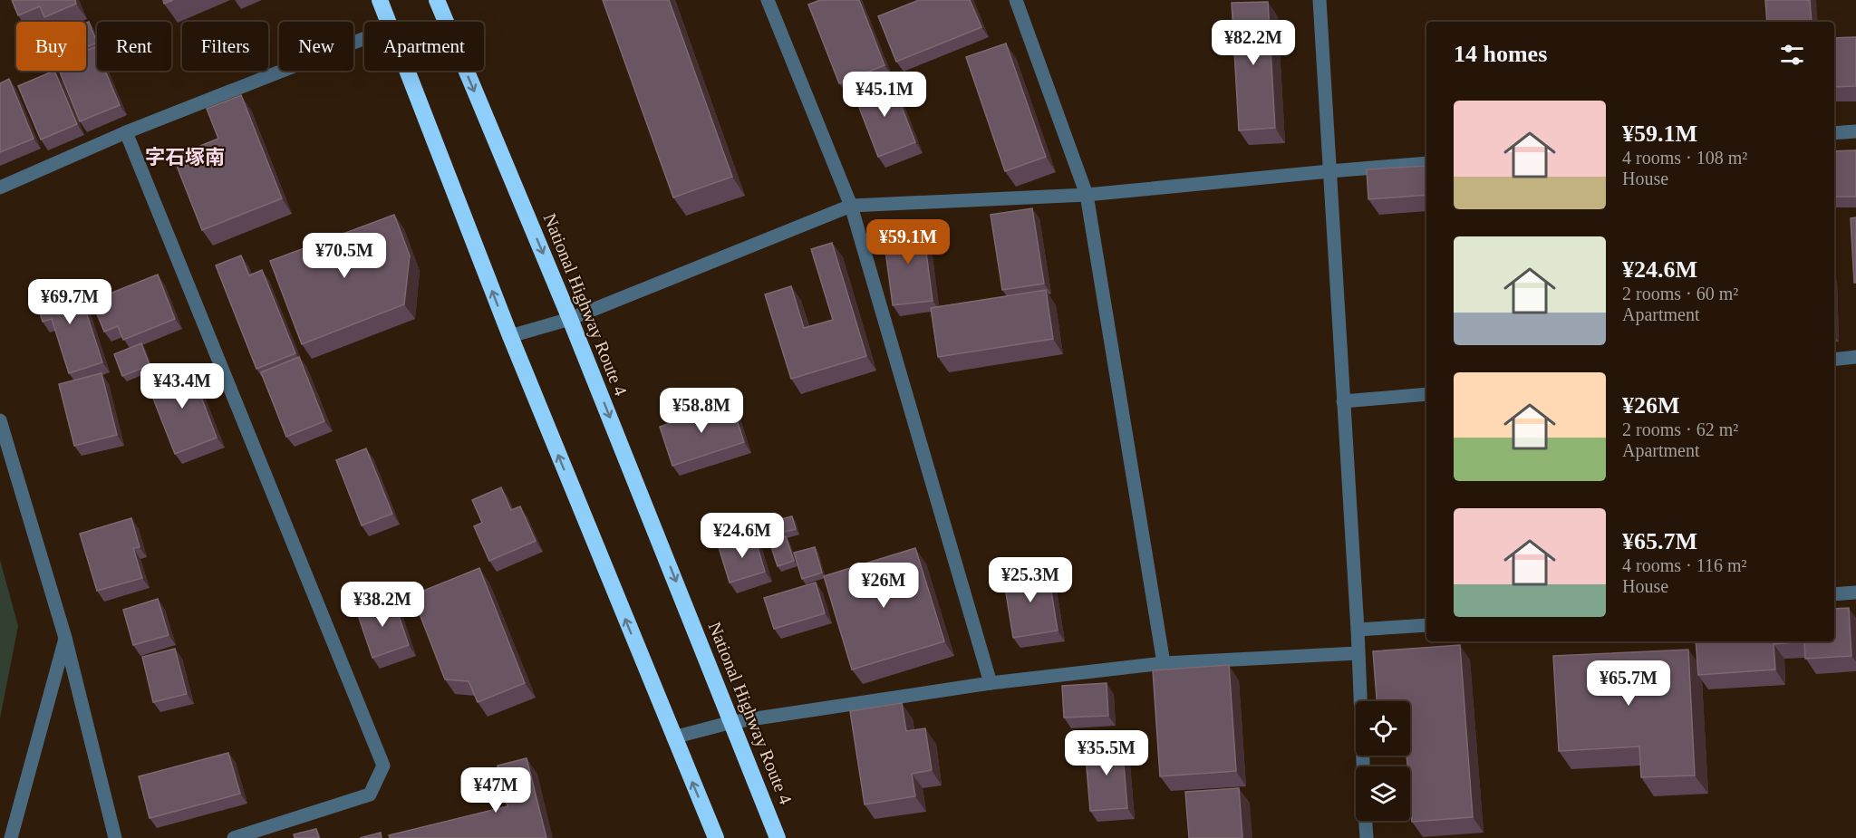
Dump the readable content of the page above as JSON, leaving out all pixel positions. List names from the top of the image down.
{
  "streets": {
    "highway": ["National Highway Route 4"]
  },
  "districts": ["字石塚南"],
  "page": {
    "price": [
      "¥82.2M",
      "¥45.1M",
      "¥59.1M",
      "¥70.5M",
      "¥69.7M",
      "¥43.4M",
      "¥58.8M",
      "¥24.6M",
      "¥25.3M",
      "¥26M",
      "¥38.2M",
      "¥65.7M",
      "¥35.5M",
      "¥47M"
    ],
    "chip": [
      "Buy",
      "Rent",
      "Filters",
      "New",
      "Apartment"
    ],
    "heading": "14 homes",
    "list": [
      {
        "name": "¥59.1M",
        "note": "4 rooms · 108 m² · House"
      },
      {
        "name": "¥24.6M",
        "note": "2 rooms · 60 m² · Apartment"
      },
      {
        "name": "¥26M",
        "note": "2 rooms · 62 m² · Apartment"
      },
      {
        "name": "¥65.7M",
        "note": "4 rooms · 116 m² · House"
      }
    ]
  }
}
